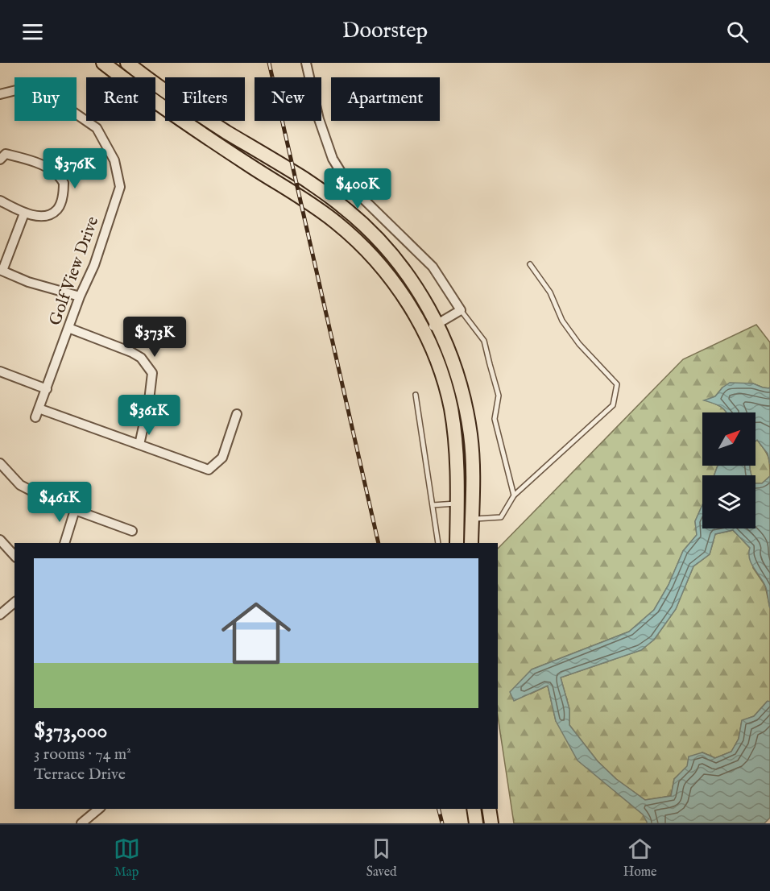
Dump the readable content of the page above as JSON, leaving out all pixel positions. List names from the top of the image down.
{
  "streets": {
    "street": ["Golf View Drive"]
  },
  "north": "top right",
  "page": {
    "header": "Doorstep",
    "chip": [
      "Buy",
      "Rent",
      "Filters",
      "New",
      "Apartment"
    ],
    "price": [
      "$376K",
      "$400K",
      "$373K",
      "$361K",
      "$461K"
    ],
    "list": [
      {
        "name": "$373,000",
        "note": "3 rooms · 74 m² · Terrace Drive"
      }
    ],
    "tabs": ["Map", "Saved", "Home"]
  }
}
